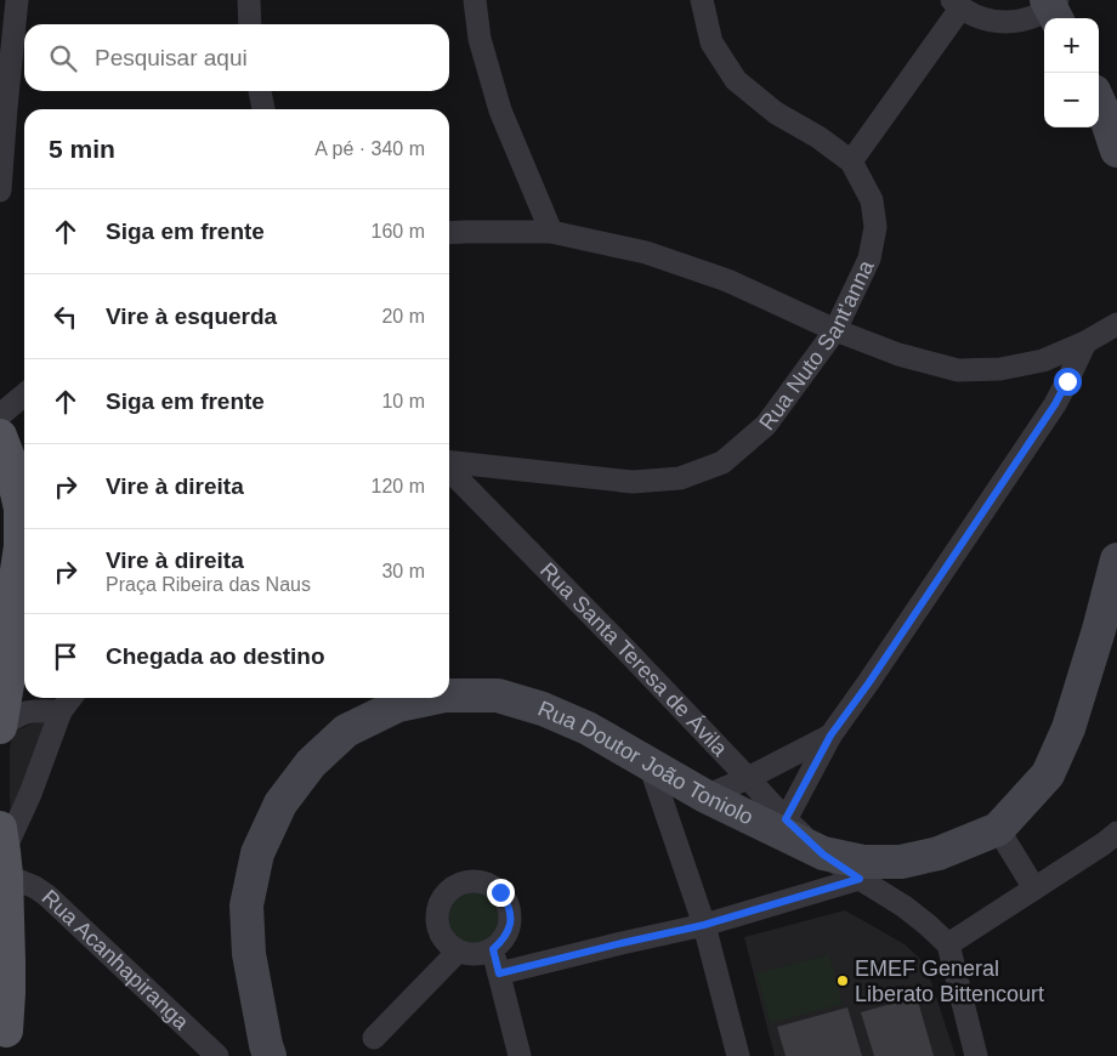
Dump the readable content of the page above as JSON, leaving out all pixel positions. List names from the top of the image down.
{
  "streets": {
    "street": [
      "Rua Nuto Sant'anna",
      "Rua Santa Teresa de Ávila",
      "Rua Doutor João Toniolo",
      "Rua Acanhapiranga"
    ]
  },
  "crossings": [
    ["Rua Santa Teresa de Ávila", "Rua Doutor João Toniolo"]
  ],
  "places": ["EMEF General Liberato Bittencourt"],
  "page": {
    "map_buttons": ["+", "−"],
    "search": "Pesquisar aqui",
    "heading": ["5 min", "A pé · 340 m"],
    "list": [
      ["Siga em frente", "160 m"],
      ["Vire à esquerda", "20 m"],
      ["Siga em frente", "10 m"],
      ["Vire à direita", "120 m"],
      ["Vire à direita", "Praça Ribeira das Naus", "30 m"],
      "Chegada ao destino"
    ]
  }
}
